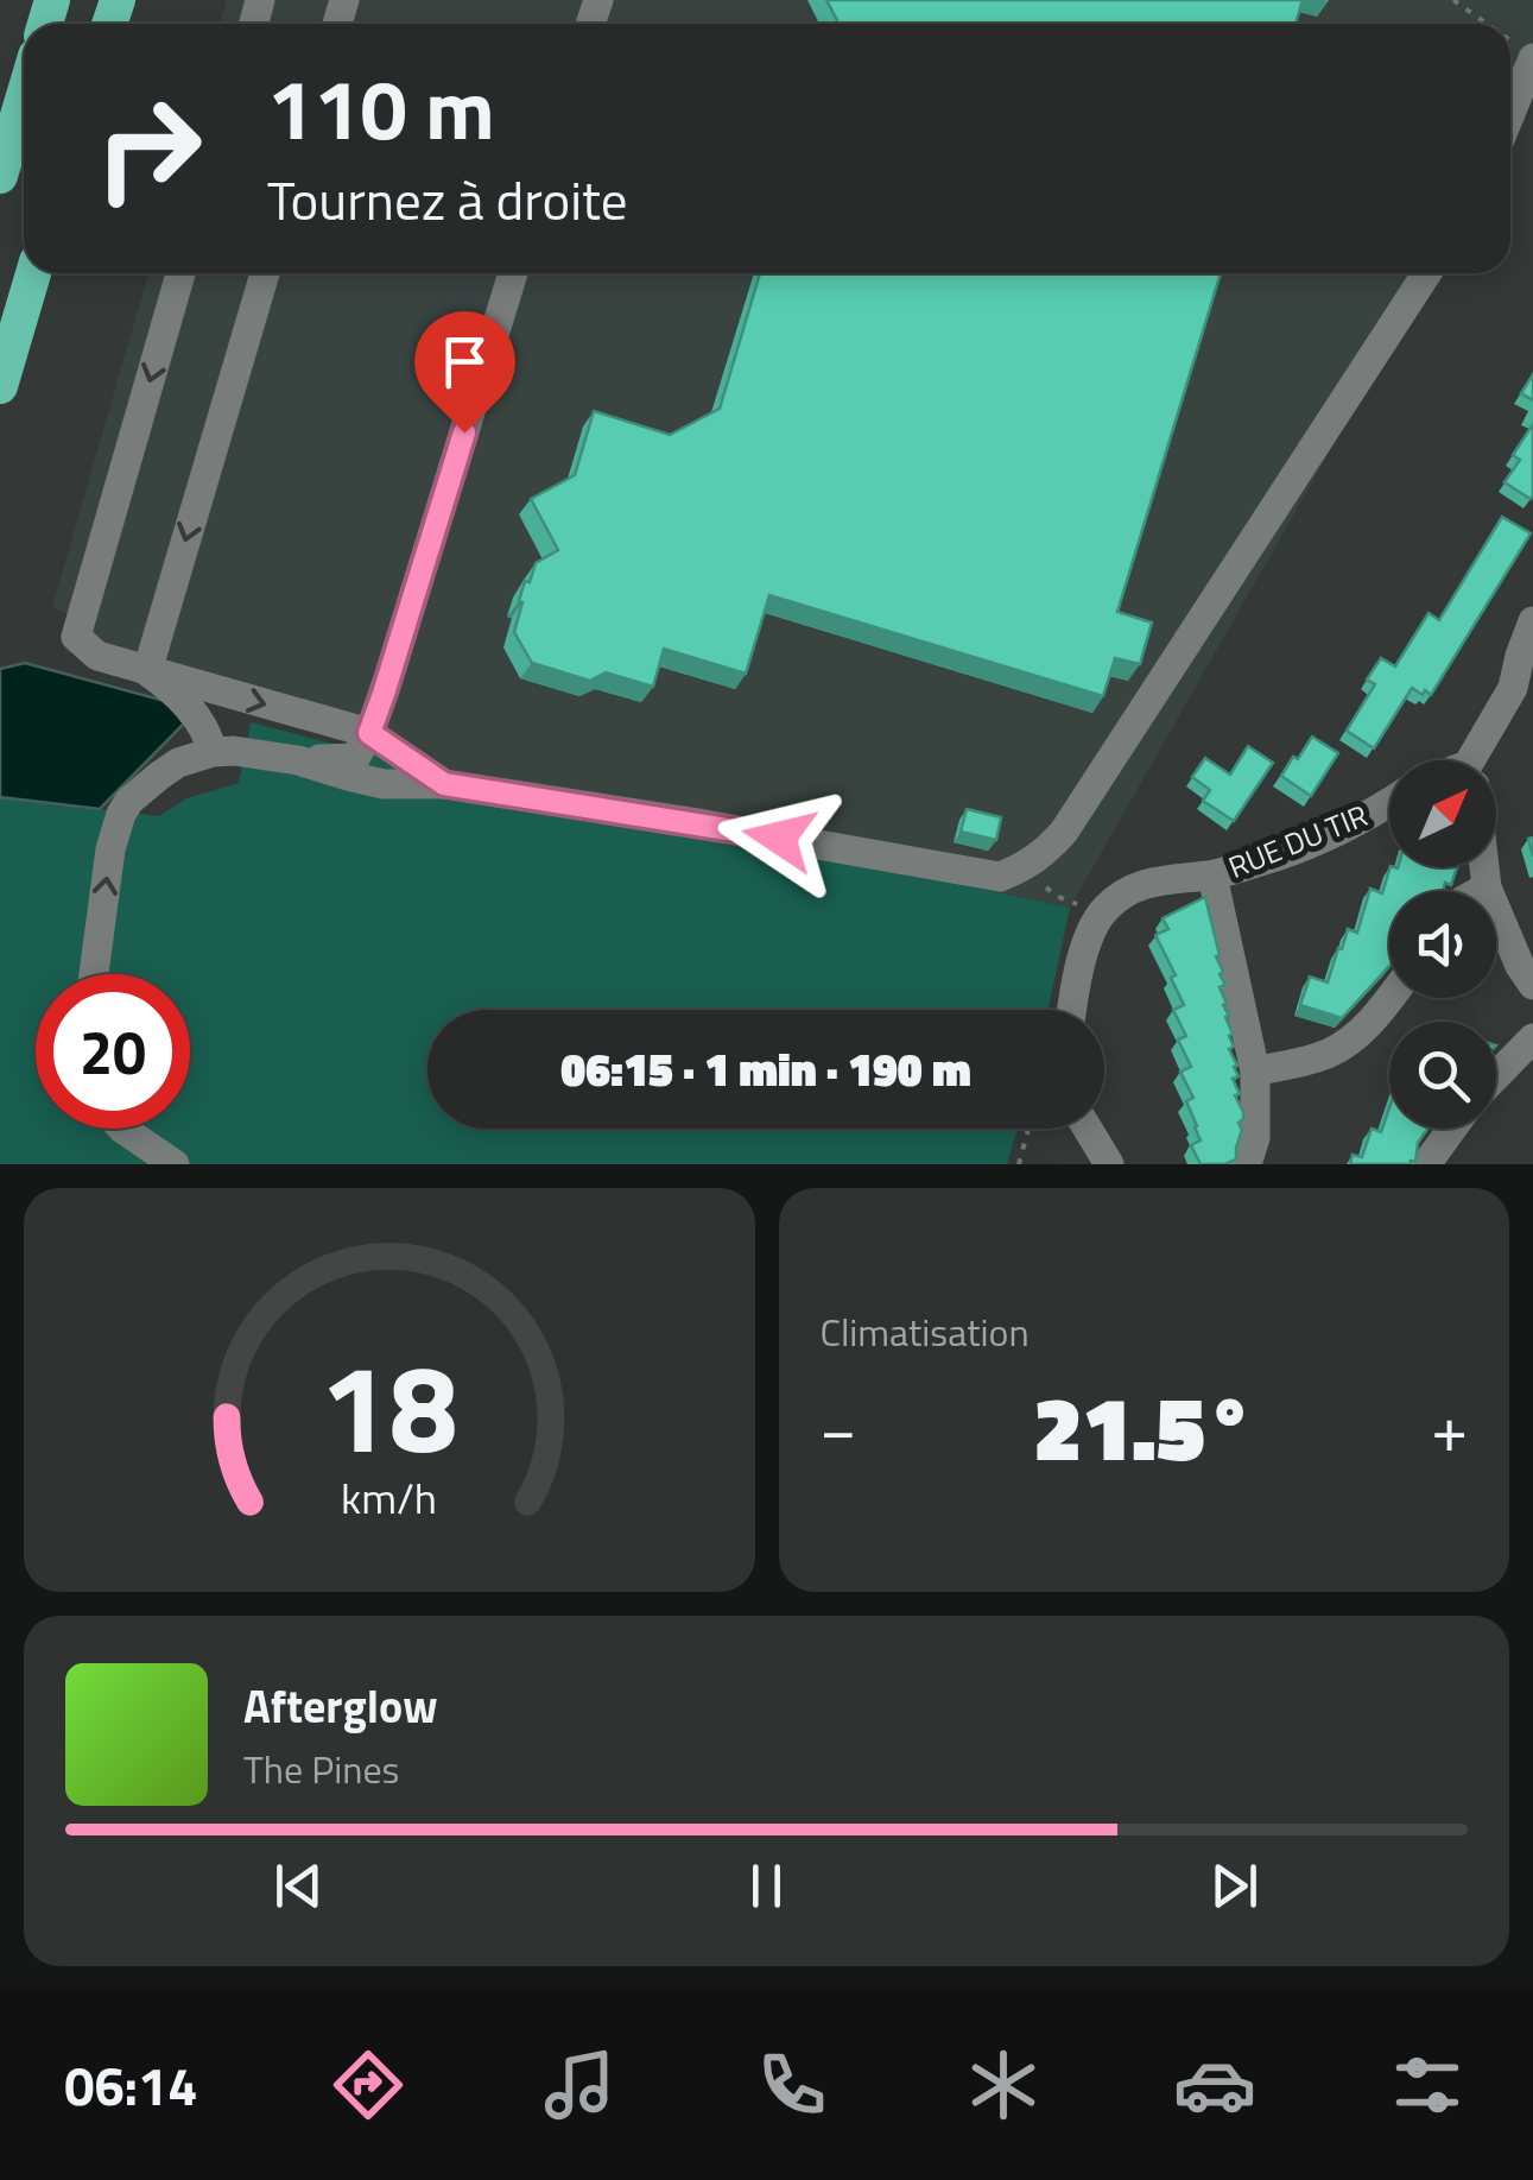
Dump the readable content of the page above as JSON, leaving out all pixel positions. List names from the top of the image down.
{
  "streets": {
    "street": ["RUE DU TIR"]
  },
  "north": "top right",
  "page": {
    "turn": ["110 m", "Tournez à droite"],
    "limit": "20",
    "trip": "06:15 · 1 min · 190 m",
    "tile": "Climatisation",
    "heat": ["−", "21.5°", "+"],
    "song": ["Afterglow", "The Pines"],
    "tabs": "06:14",
    "gauge": ["18", "km/h"]
  }
}
